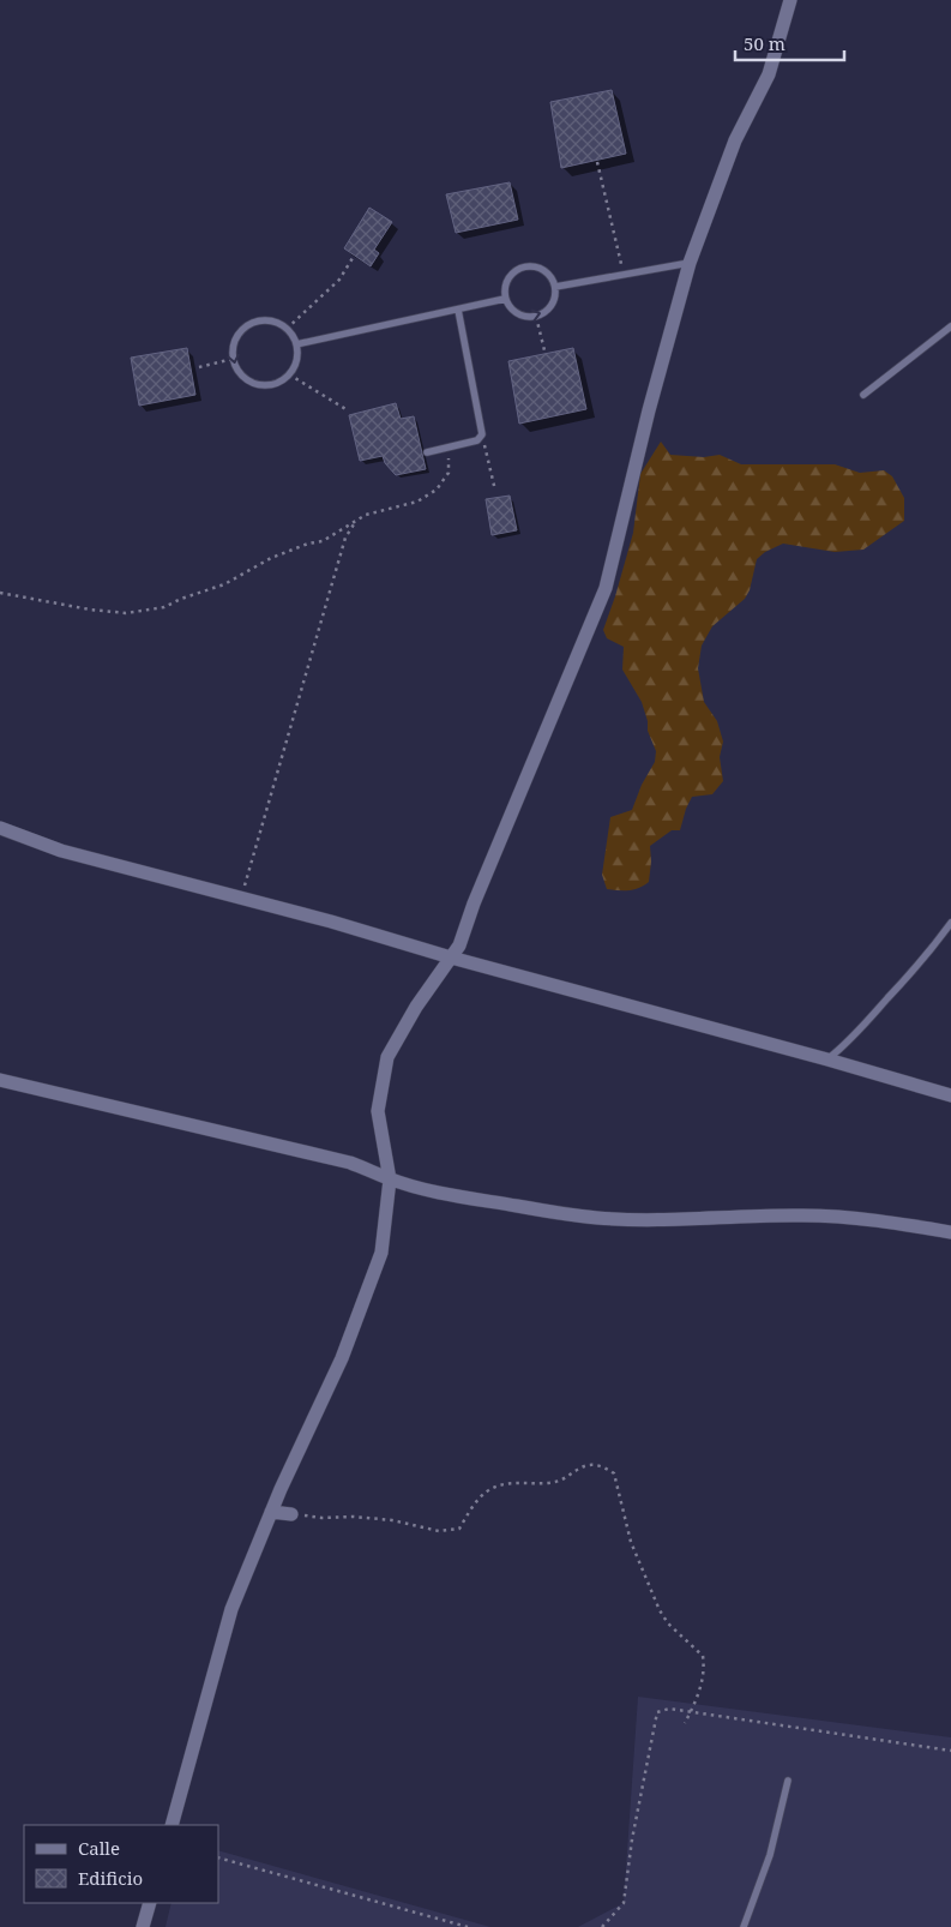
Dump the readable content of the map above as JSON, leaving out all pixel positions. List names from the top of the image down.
{
  "legend": ["Calle", "Edificio"],
  "scale_bar": "50 m"
}
